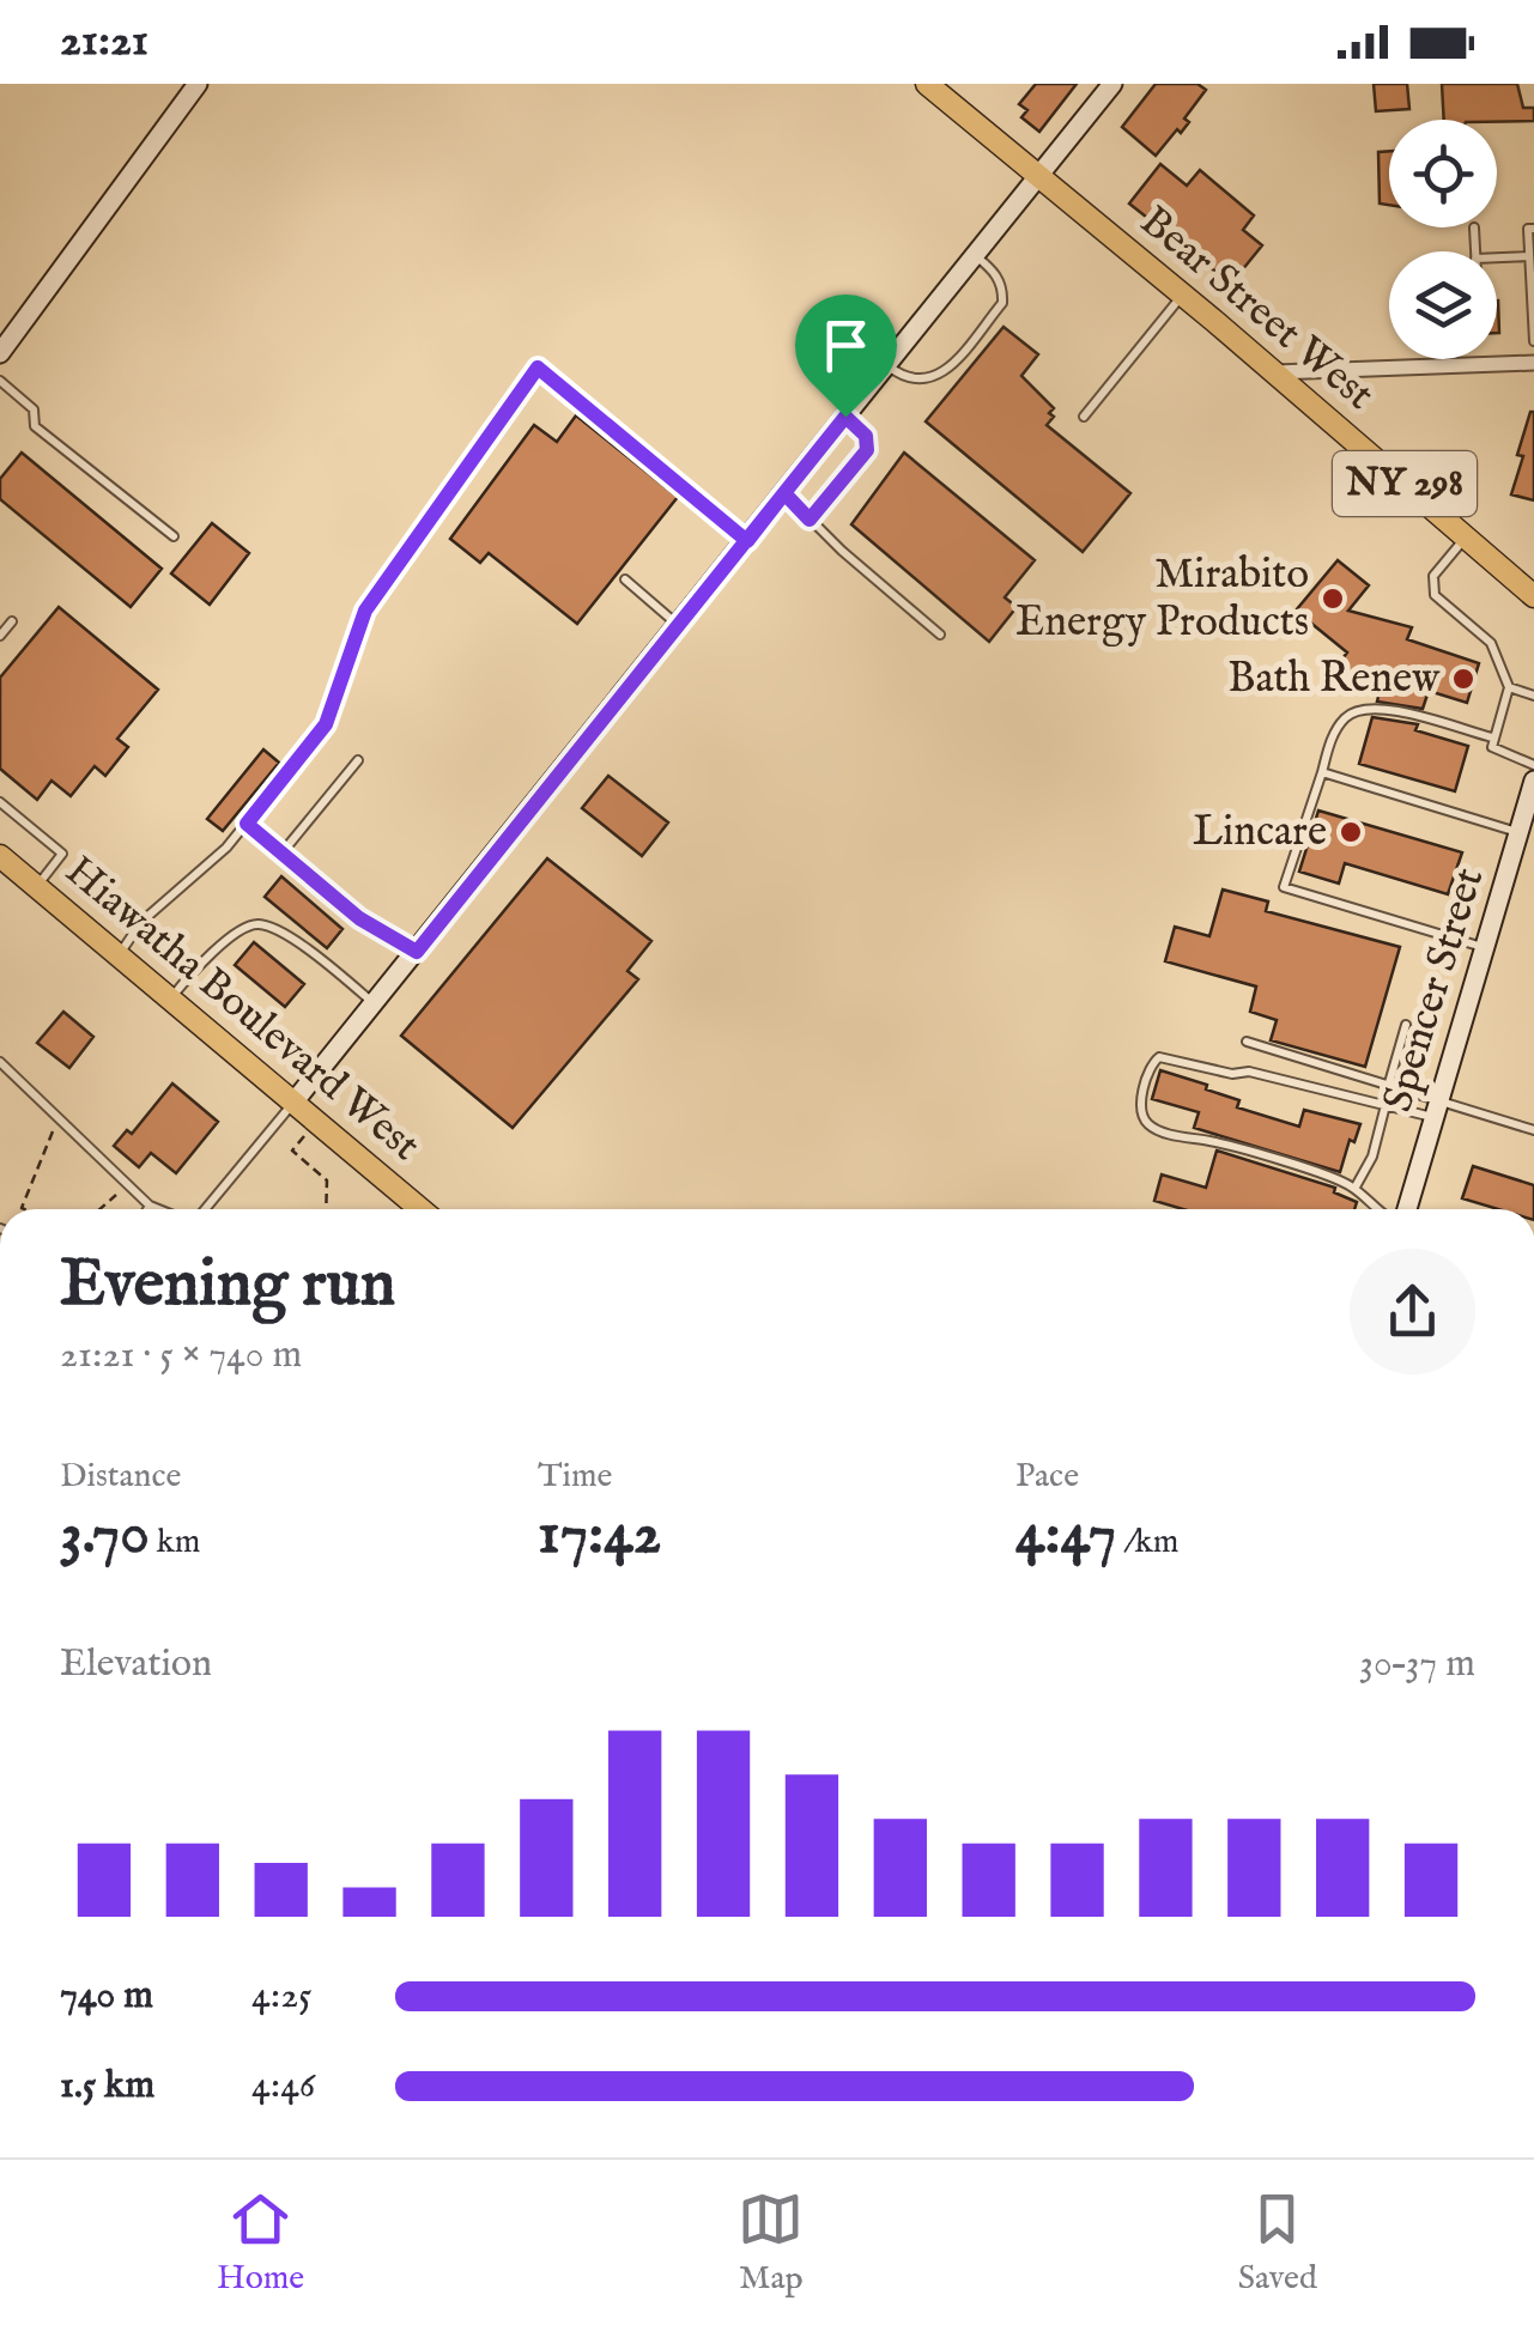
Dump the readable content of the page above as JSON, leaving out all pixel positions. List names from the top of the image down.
{
  "streets": {
    "main road": ["Bear Street West", "NY 298", "Hiawatha Boulevard West"],
    "street": ["Spencer Street"]
  },
  "places": ["Mirabito Energy Products", "Bath Renew", "Lincare"],
  "page": {
    "status": "21:21",
    "heading": ["Evening run", "21:21 · 5 × 740 m"],
    "stats": [
      ["Distance", "3.70 km"],
      ["Time", "17:42"],
      ["Pace", "4:47 /km"]
    ],
    "chart": ["Elevation", "30–37 m"],
    "list": [
      {
        "name": "740 m",
        "note": "4:25"
      },
      {
        "name": "1.5 km",
        "note": "4:46"
      }
    ],
    "tabs": ["Home", "Map", "Saved"]
  }
}
